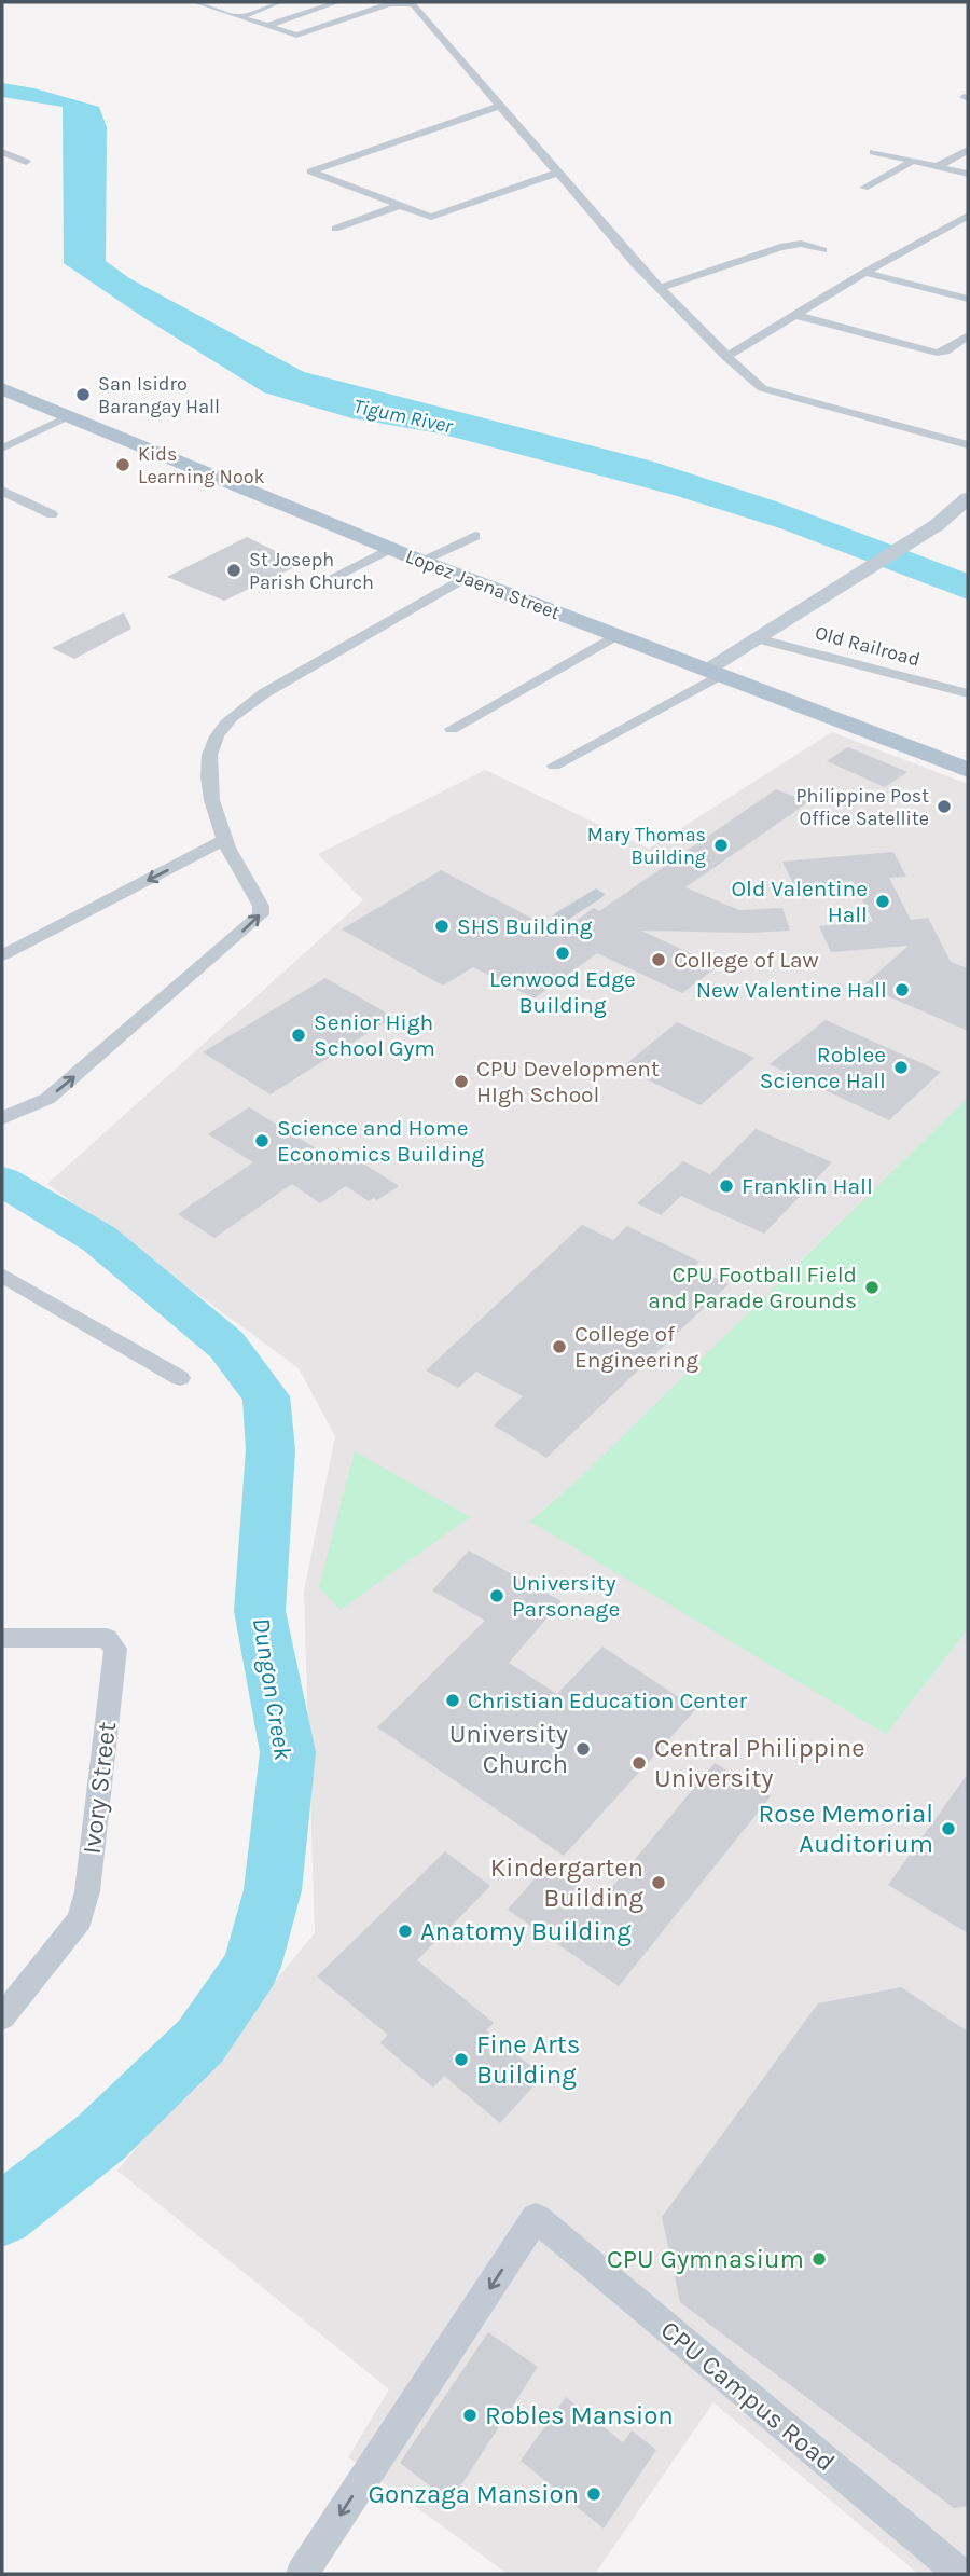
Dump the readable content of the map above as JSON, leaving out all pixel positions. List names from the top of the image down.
{
  "streets": {
    "main road": ["Lopez Jaena Street"],
    "street": ["Old Railroad", "Ivory Street", "CPU Campus Road"]
  },
  "water": ["Tigum River", "Dungon Creek"],
  "places": [
    "San Isidro Barangay Hall",
    "Kids Learning Nook",
    "St Joseph Parish Church",
    "Philippine Post Office Satellite",
    "Mary Thomas Building",
    "Old Valentine Hall",
    "SHS Building",
    "Lenwood Edge Building",
    "College of Law",
    "New Valentine Hall",
    "Senior High School Gym",
    "Roblee Science Hall",
    "CPU Development HIgh School",
    "Science and Home Economics Building",
    "Franklin Hall",
    "CPU Football Field and Parade Grounds",
    "College of Engineering",
    "University Parsonage",
    "Christian Education Center",
    "University Church",
    "Central Philippine University",
    "Rose Memorial Auditorium",
    "Kindergarten Building",
    "Anatomy Building",
    "Fine Arts Building",
    "CPU Gymnasium",
    "Robles Mansion",
    "Gonzaga Mansion"
  ]
}
